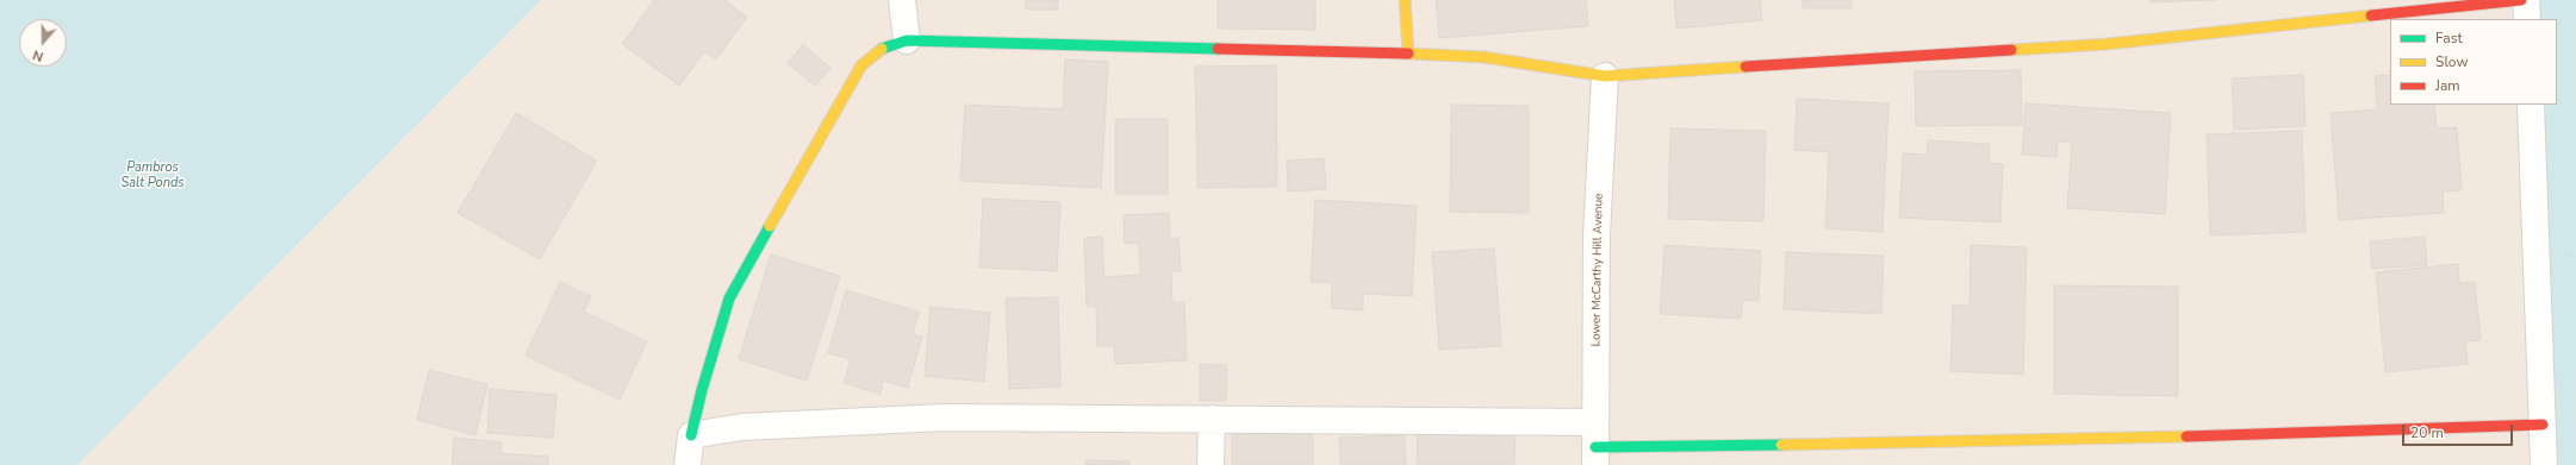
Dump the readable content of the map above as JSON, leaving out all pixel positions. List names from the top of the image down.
{
  "streets": {
    "street": ["Lower McCarthy Hill Avenue"]
  },
  "water": ["Pambros Salt Ponds"],
  "legend": ["Fast", "Slow", "Jam"],
  "scale_bar": "20 m",
  "north": "bottom"
}
